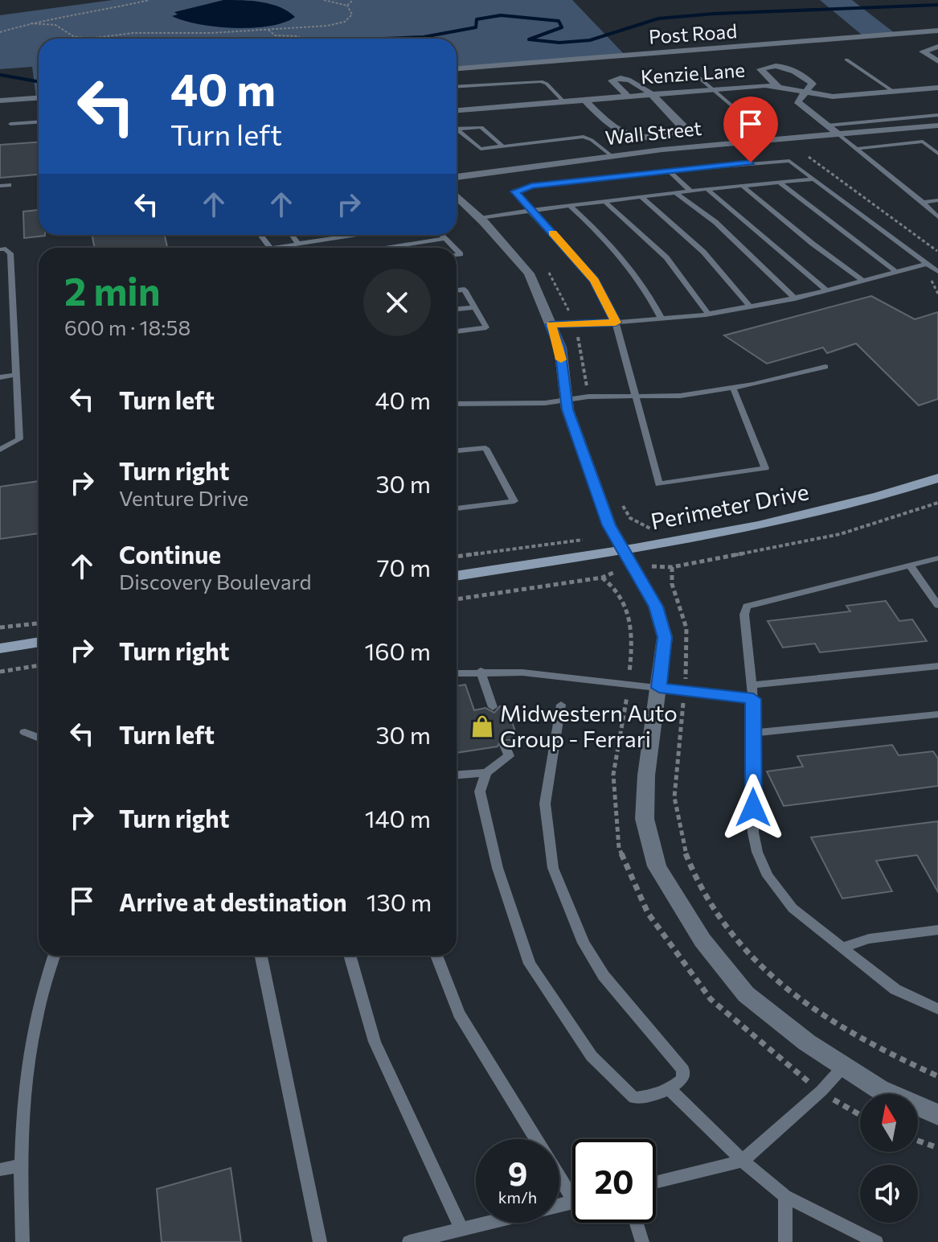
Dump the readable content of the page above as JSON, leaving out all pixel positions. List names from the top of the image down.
{
  "streets": {
    "main road": ["Perimeter Drive"],
    "street": ["Post Road", "Kenzie Lane", "Wall Street"]
  },
  "places": {
    "shop": ["Midwestern Auto Group - Ferrari"]
  },
  "north": "top",
  "page": {
    "turn": ["40 m", "Turn left"],
    "heading": ["2 min", "600 m · 18:58"],
    "list": [
      {
        "name": "Turn left",
        "value": "40 m"
      },
      {
        "name": "Turn right",
        "note": "Venture Drive",
        "value": "30 m"
      },
      {
        "name": "Continue",
        "note": "Discovery Boulevard",
        "value": "70 m"
      },
      {
        "name": "Turn right",
        "value": "160 m"
      },
      {
        "name": "Turn left",
        "value": "30 m"
      },
      {
        "name": "Turn right",
        "value": "140 m"
      },
      {
        "name": "Arrive at destination",
        "value": "130 m"
      }
    ],
    "speed": "9 km/h",
    "limit": "20"
  }
}
